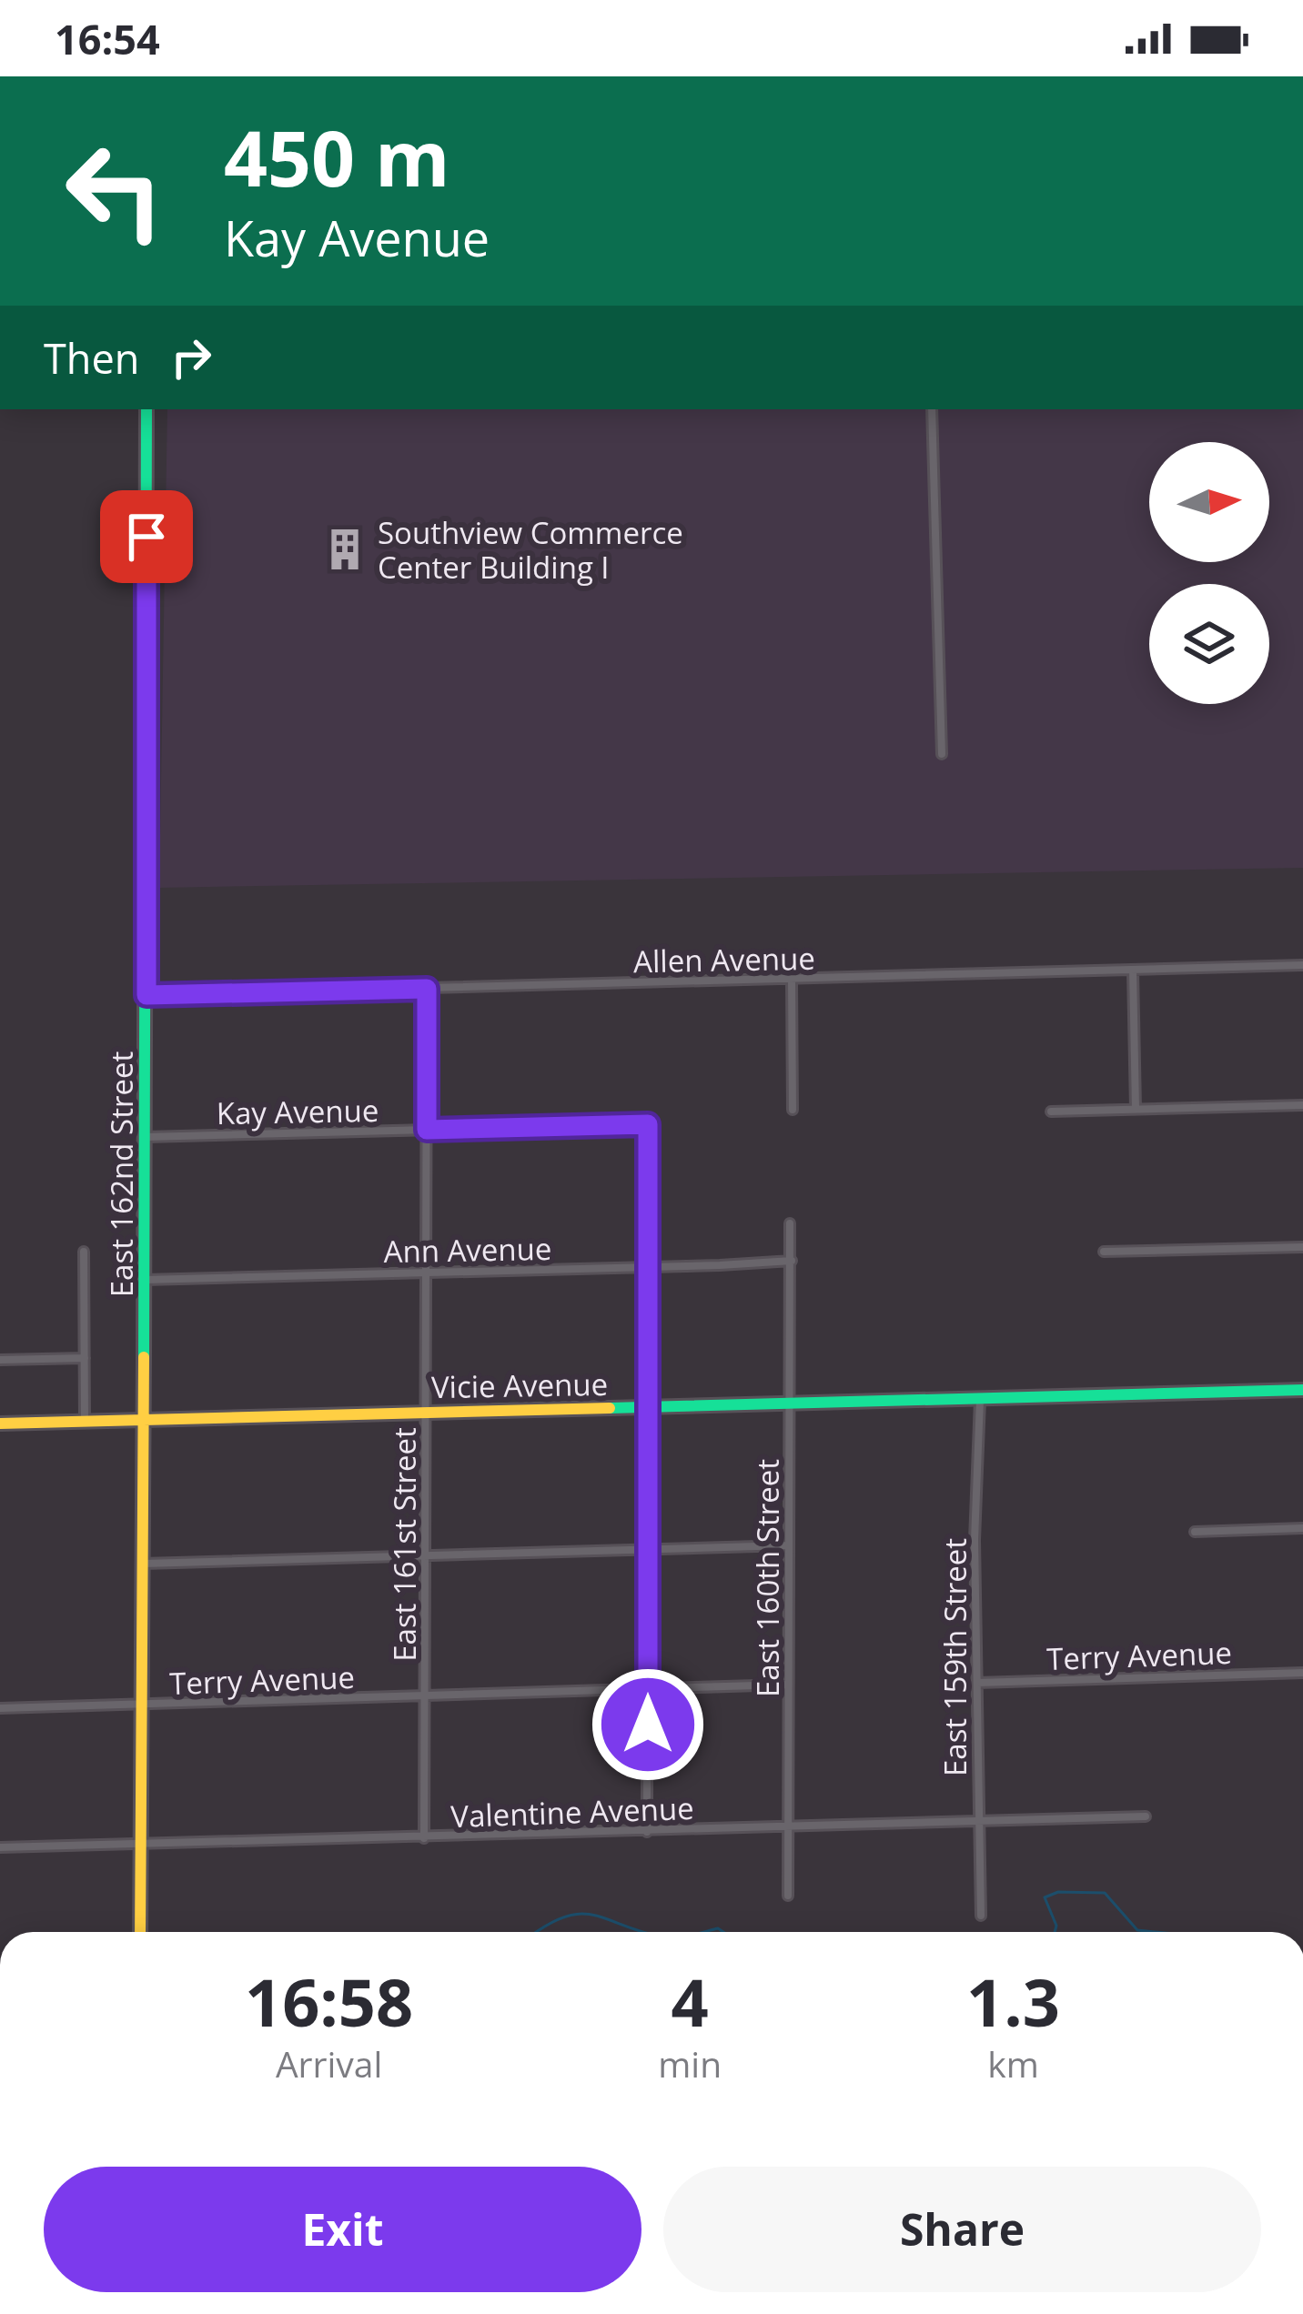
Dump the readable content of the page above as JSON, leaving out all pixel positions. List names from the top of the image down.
{
  "streets": {
    "street": [
      "Allen Avenue",
      "Kay Avenue",
      "East 162nd Street",
      "Ann Avenue",
      "Vicie Avenue",
      "East 161st Street",
      "East 160th Street",
      "Terry Avenue",
      "East 159th Street",
      "Valentine Avenue"
    ]
  },
  "crossings": [
    ["Allen Avenue", "East 162nd Street"],
    ["Allen Avenue", "East 161st Street"],
    ["Kay Avenue", "East 162nd Street"],
    ["Kay Avenue", "Ann Avenue"],
    ["Kay Avenue", "East 161st Street"],
    ["East 162nd Street", "Ann Avenue"],
    ["East 162nd Street", "Vicie Avenue"],
    ["East 162nd Street", "Terry Avenue"],
    ["East 162nd Street", "Valentine Avenue"],
    ["Ann Avenue", "East 161st Street"],
    ["Ann Avenue", "East 160th Street"],
    ["Vicie Avenue", "East 161st Street"],
    ["Vicie Avenue", "East 160th Street"],
    ["Vicie Avenue", "East 159th Street"],
    ["East 161st Street", "Terry Avenue"],
    ["East 161st Street", "Valentine Avenue"],
    ["East 160th Street", "Terry Avenue"],
    ["East 160th Street", "Valentine Avenue"],
    ["Terry Avenue", "East 159th Street"],
    ["East 159th Street", "Valentine Avenue"]
  ],
  "places": {
    "building": ["Southview Commerce Center Building I"]
  },
  "north": "right",
  "page": {
    "status": "16:54",
    "turn": ["450 m", "Kay Avenue"],
    "then": "Then",
    "eta": [
      "16:58",
      "Arrival",
      "4",
      "min",
      "1.3",
      "km"
    ],
    "buttons": ["Exit", "Share"]
  }
}
